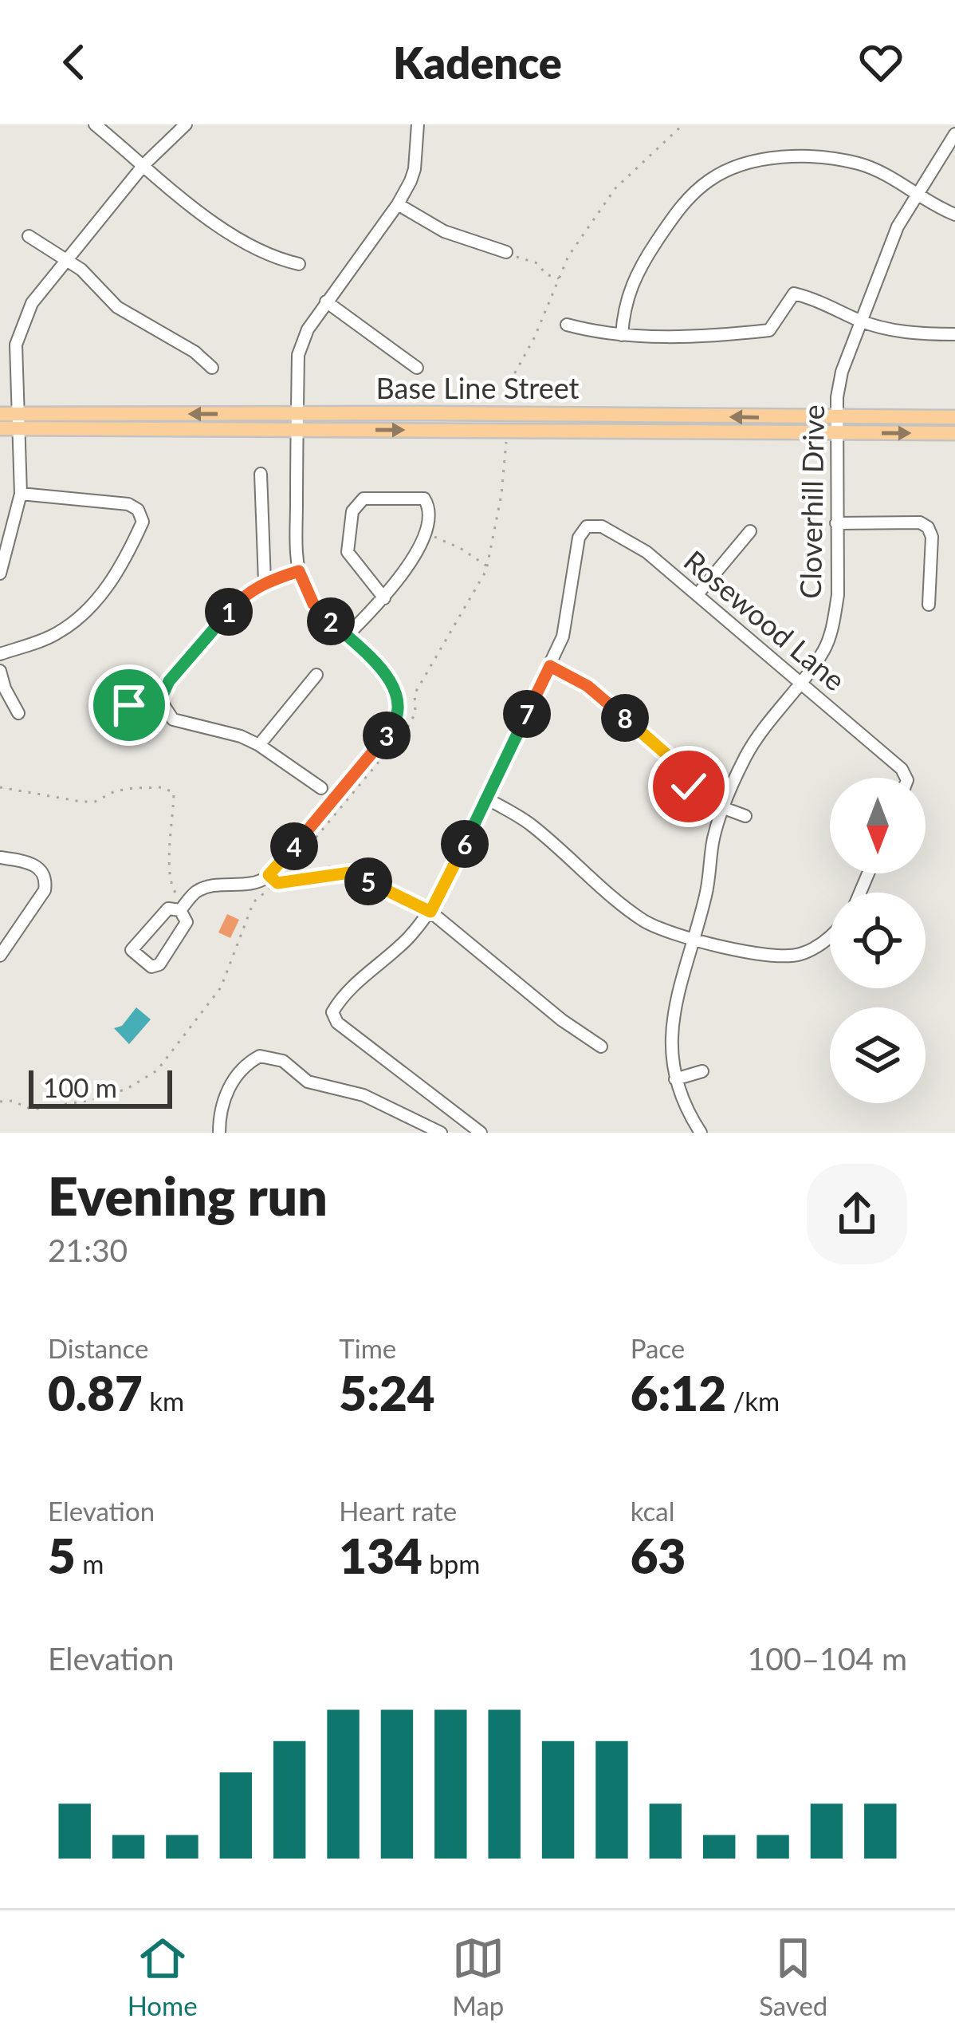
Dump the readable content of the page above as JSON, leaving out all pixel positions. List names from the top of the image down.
{
  "streets": {
    "main road": ["Base Line Street"],
    "street": ["Cloverhill Drive", "Rosewood Lane"]
  },
  "crossings": [
    ["Base Line Street", "Cloverhill Drive"],
    ["Cloverhill Drive", "Rosewood Lane"]
  ],
  "scale_bar": "100 m",
  "north": "bottom",
  "page": {
    "header": "Kadence",
    "pins": [
      "1",
      "2",
      "7",
      "8",
      "3",
      "6",
      "4",
      "5"
    ],
    "scale": "100 m",
    "heading": ["Evening run", "21:30"],
    "stats": [
      ["Distance", "0.87 km"],
      ["Time", "5:24"],
      ["Pace", "6:12 /km"],
      ["Elevation", "5 m"],
      ["Heart rate", "134 bpm"],
      ["kcal", "63"]
    ],
    "chart": ["Elevation", "100–104 m"],
    "tabs": ["Home", "Map", "Saved"]
  }
}
